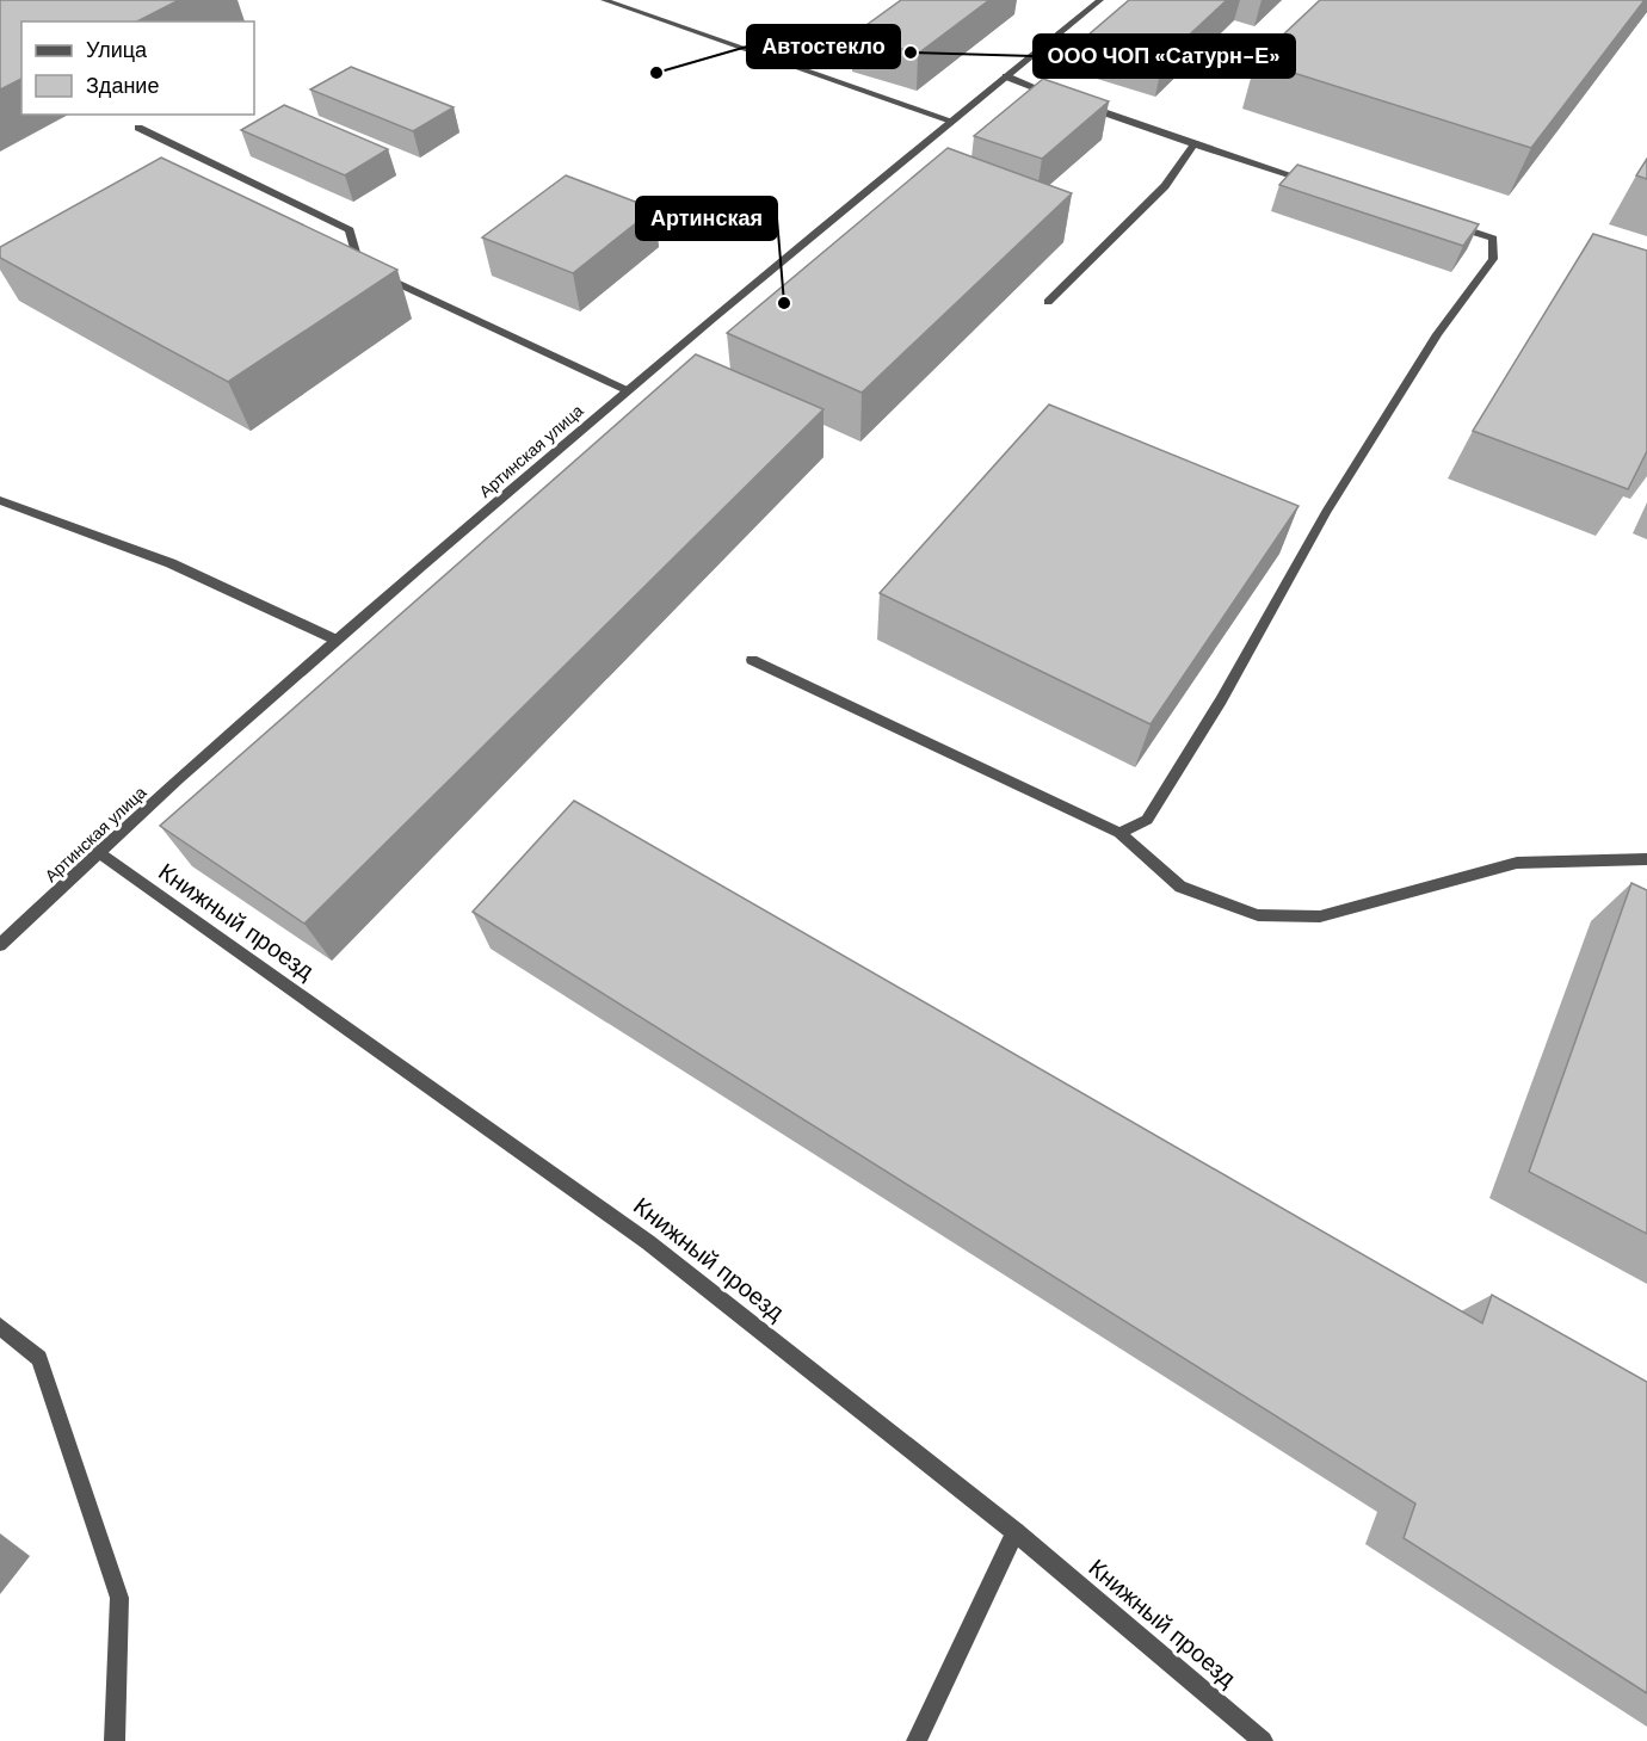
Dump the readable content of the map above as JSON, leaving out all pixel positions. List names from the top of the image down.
{
  "streets": {
    "street": ["Артинская улица", "Книжный проезд"]
  },
  "crossings": [
    ["Артинская улица", "Книжный проезд"]
  ],
  "places": ["ООО ЧОП «Сатурн-Е»", "Автостекло", "Артинская"],
  "legend": ["Улица", "Здание"]
}
